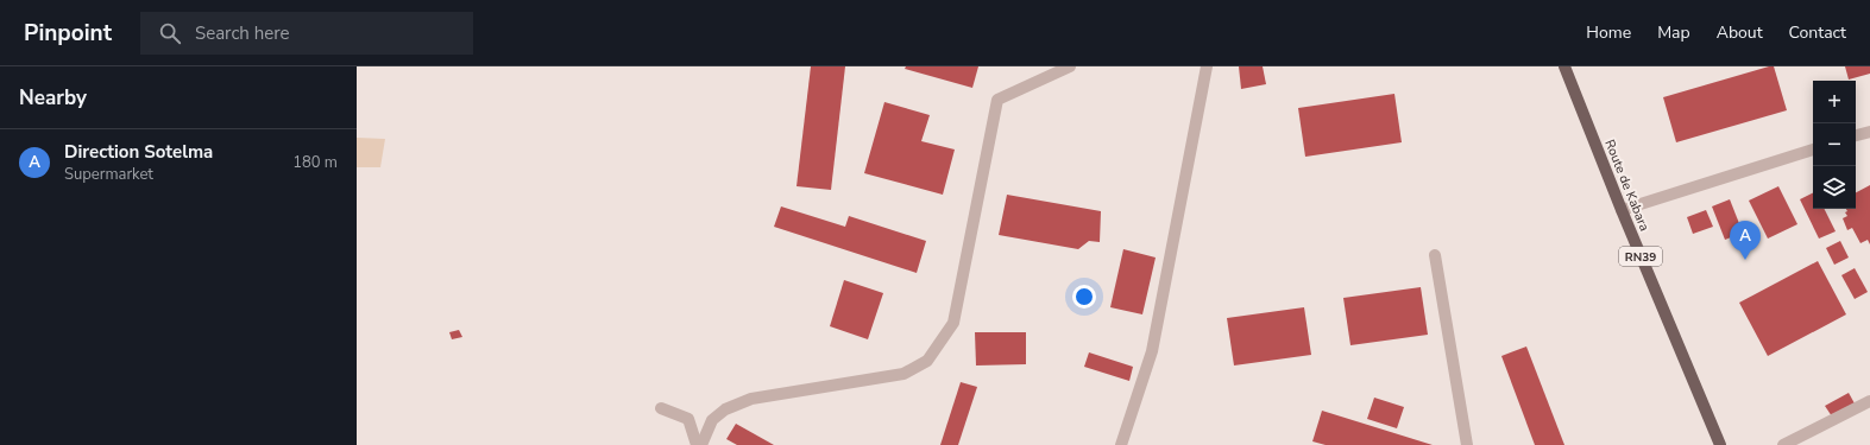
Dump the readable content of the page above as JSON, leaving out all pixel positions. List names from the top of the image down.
{
  "streets": {
    "main road": ["Route de Kabara", "RN39"]
  },
  "page": {
    "header": "Pinpoint",
    "search": "Search here",
    "nav": [
      "Home",
      "Map",
      "About",
      "Contact"
    ],
    "heading": "Nearby",
    "map_buttons": ["+", "−"],
    "list": [
      {
        "mark": "A",
        "name": "Direction Sotelma",
        "note": "Supermarket",
        "value": "180 m"
      }
    ],
    "pins": "A"
  }
}
